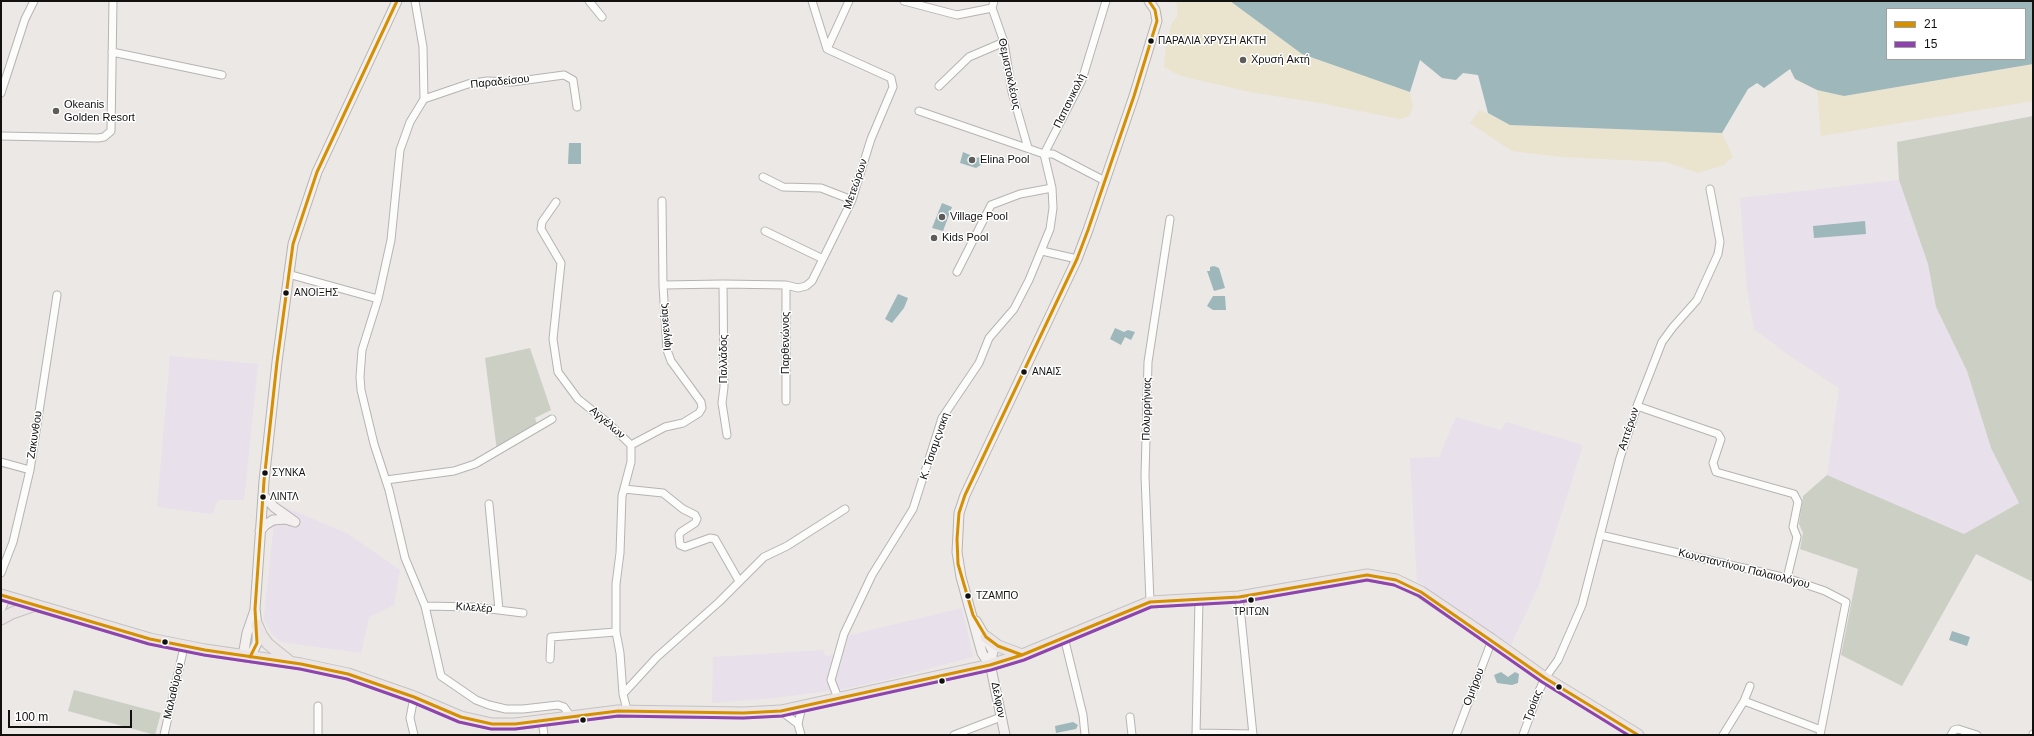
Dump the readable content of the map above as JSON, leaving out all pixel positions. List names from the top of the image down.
{
  "streets": {
    "street": [
      "Θεμιστοκλέους",
      "Παραδείσου",
      "Παπανικολή",
      "Μετεώρων",
      "Ιφιγενείας",
      "Παρθενώνος",
      "Παλλάδος",
      "Πολυρρήνιας",
      "Αγγέλων",
      "Απτέρων",
      "Ζακυνθου",
      "Κ. Τσισμςνακη",
      "Κωνσταντίνου Παλαιολόγου",
      "Κιλελέρ",
      "Ομήρου",
      "Μαλαθύρου",
      "Δελφον",
      "Τροίας"
    ]
  },
  "crossings": [
    ["Παπανικολή", "Κ. Τσισμςνακη"],
    ["Μετεώρων", "Ιφιγενείας"],
    ["Μετεώρων", "Παρθενώνος"],
    ["Μετεώρων", "Παλλάδος"],
    ["Ιφιγενείας", "Αγγέλων"],
    ["Απτέρων", "Κωνσταντίνου Παλαιολόγου"],
    ["Απτέρων", "Τροίας"]
  ],
  "places": [
    "ΠΑΡΑΛΙΑ ΧΡΥΣΗ ΑΚΤΗ",
    "Χρυσή Ακτή",
    "Okeanis Golden Resort",
    "Elina Pool",
    "Village Pool",
    "Kids Pool",
    "ΑΝΟΙΞΗΣ",
    "ΑΝΑΙΣ",
    "ΣΥΝΚΑ",
    "ΛΙΝΤΛ",
    "ΤΖΑΜΠΟ",
    "ΤΡΙΤΩΝ"
  ],
  "lines": ["transit line 21", "transit line 15"],
  "legend": ["21", "15"],
  "scale_bar": "100 m"
}
